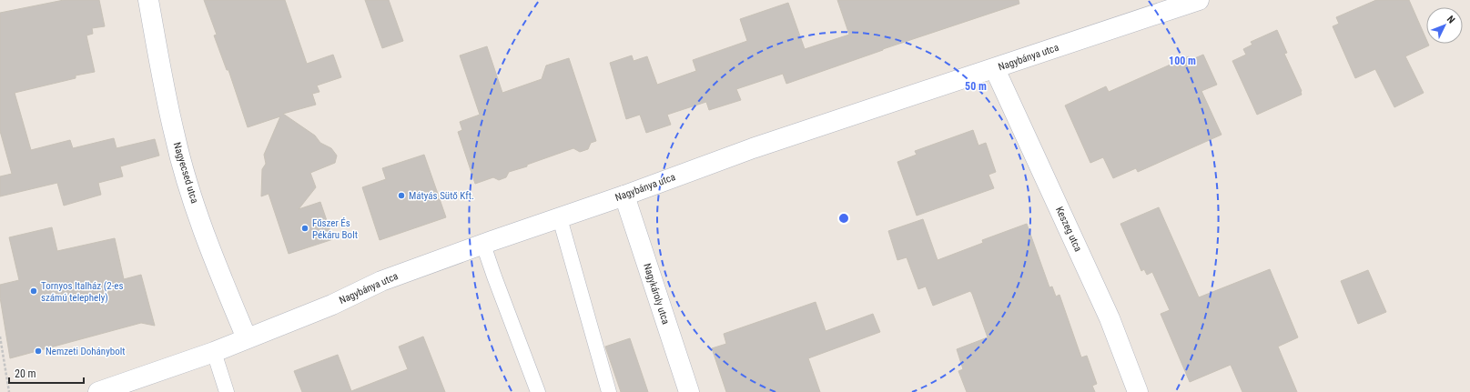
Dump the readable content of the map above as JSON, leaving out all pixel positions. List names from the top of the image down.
{
  "streets": {
    "street": [
      "Nagybánya utca",
      "Nagyecsed utca",
      "Keszeg utca",
      "Nagykároly utca"
    ]
  },
  "crossings": [
    ["Nagybánya utca", "Nagyecsed utca"],
    ["Nagybánya utca", "Keszeg utca"],
    ["Nagybánya utca", "Nagykároly utca"]
  ],
  "places": [
    "Mátyás Sütő Kft.",
    "Fűszer És Pékáru Bolt",
    "Tornyos Italház (2-es számú telephely)",
    "Nemzeti Dohánybolt"
  ],
  "scale_bar": "20 m",
  "north": "top right",
  "rings": ["100 m", "50 m"]
}
